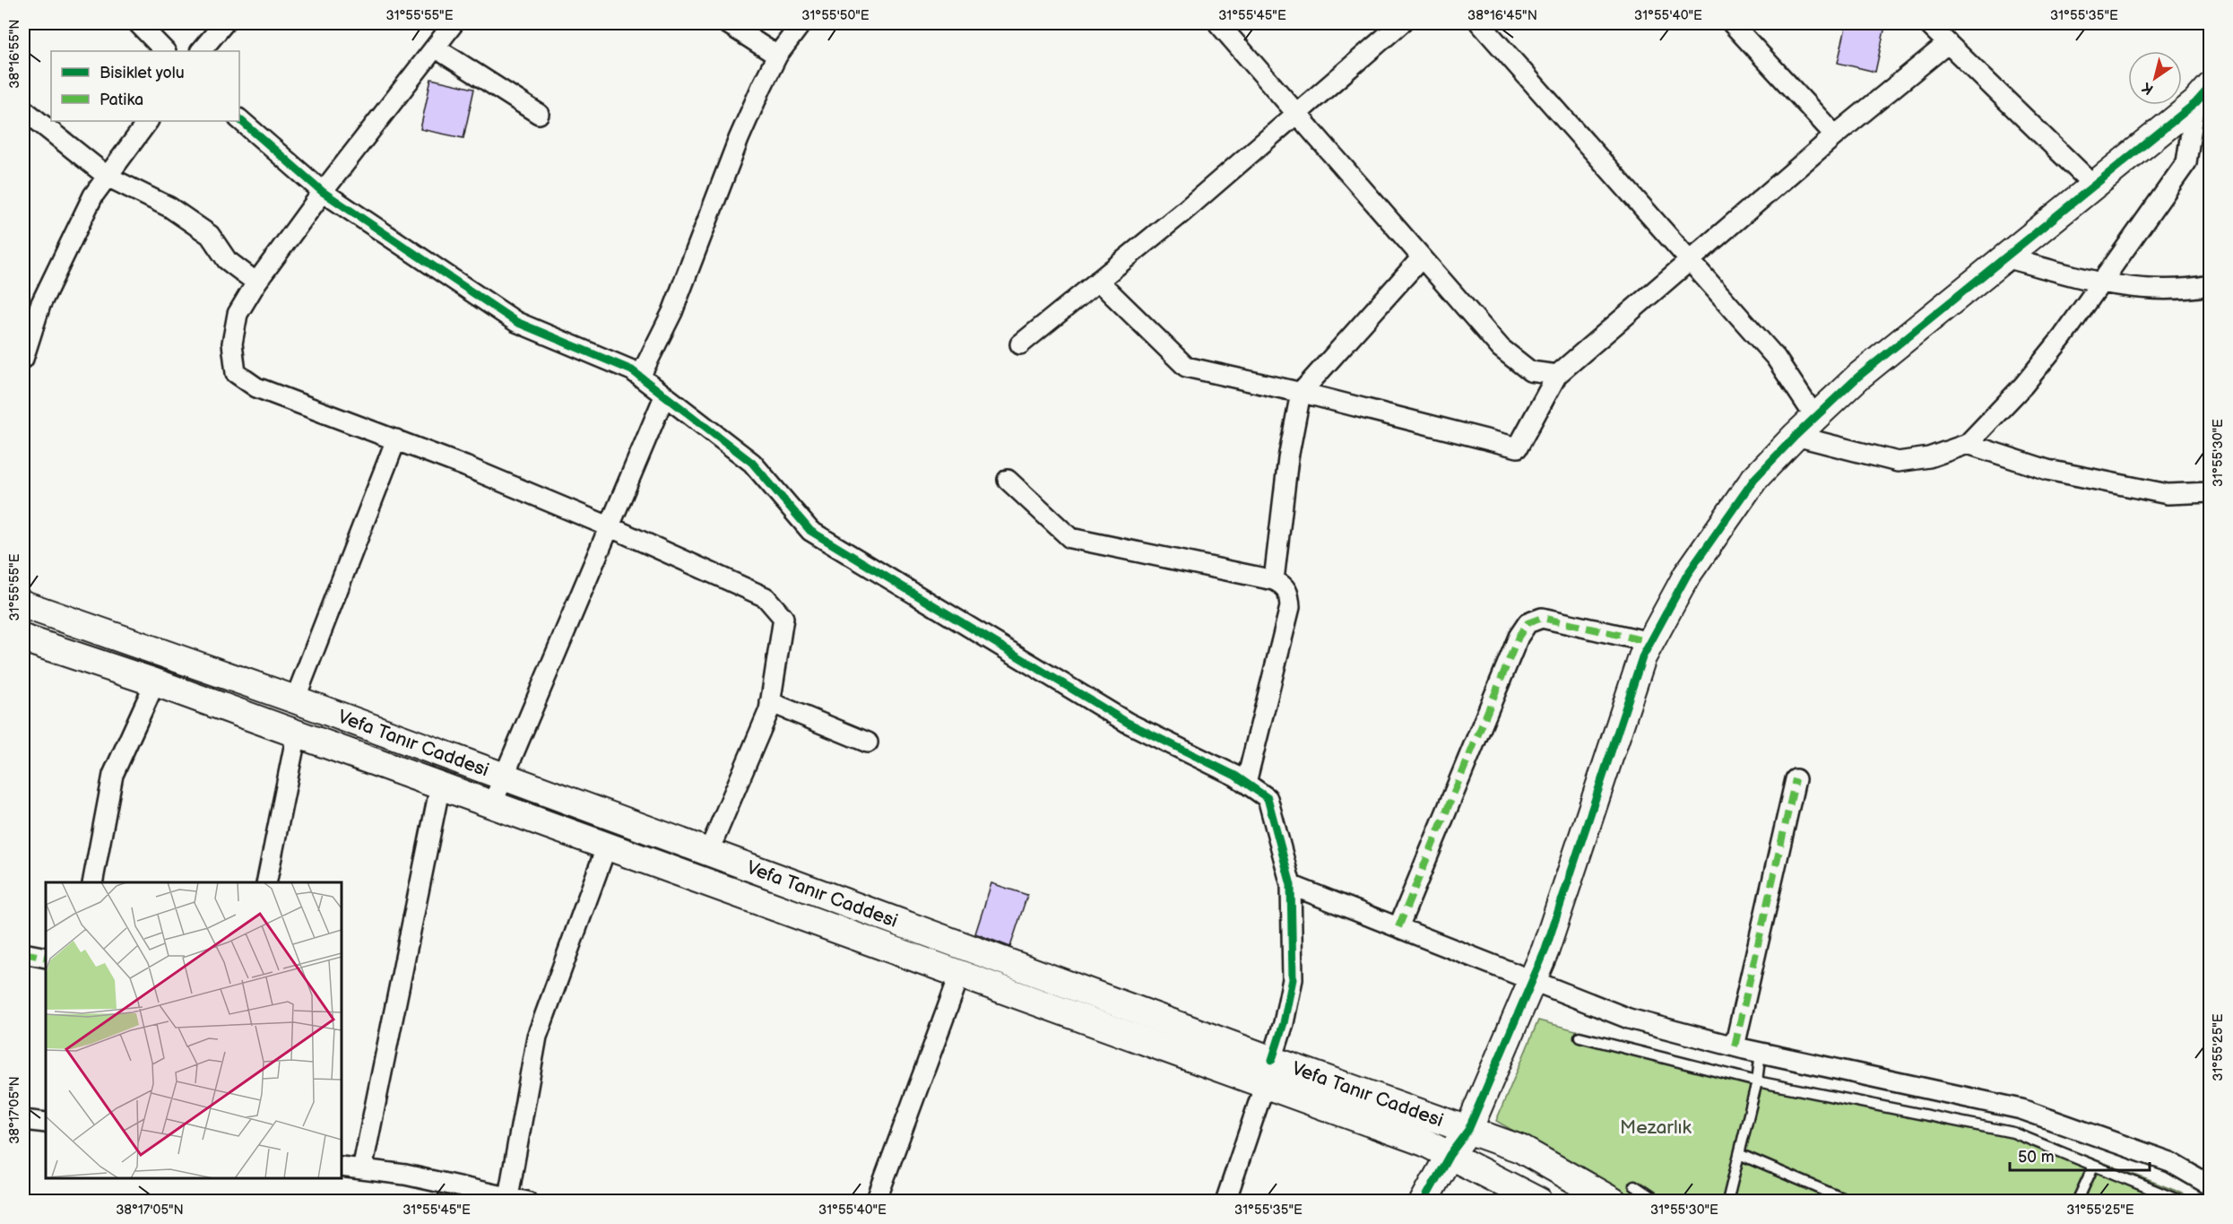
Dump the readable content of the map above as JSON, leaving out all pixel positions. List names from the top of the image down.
{
  "streets": {
    "main road": ["Vefa Tanır Caddesi"]
  },
  "parks": ["Mezarlık"],
  "legend": ["Bisiklet yolu", "Patika"],
  "scale_bar": "50 m",
  "north": "bottom left",
  "coordinates": [
    "31°55'55\"E",
    "31°55'50\"E",
    "31°55'45\"E",
    "38°16'45\"N",
    "31°55'40\"E",
    "31°55'35\"E",
    "38°16'55\"N",
    "31°55'30\"E",
    "31°55'25\"E",
    "38°17'05\"N"
  ]
}
